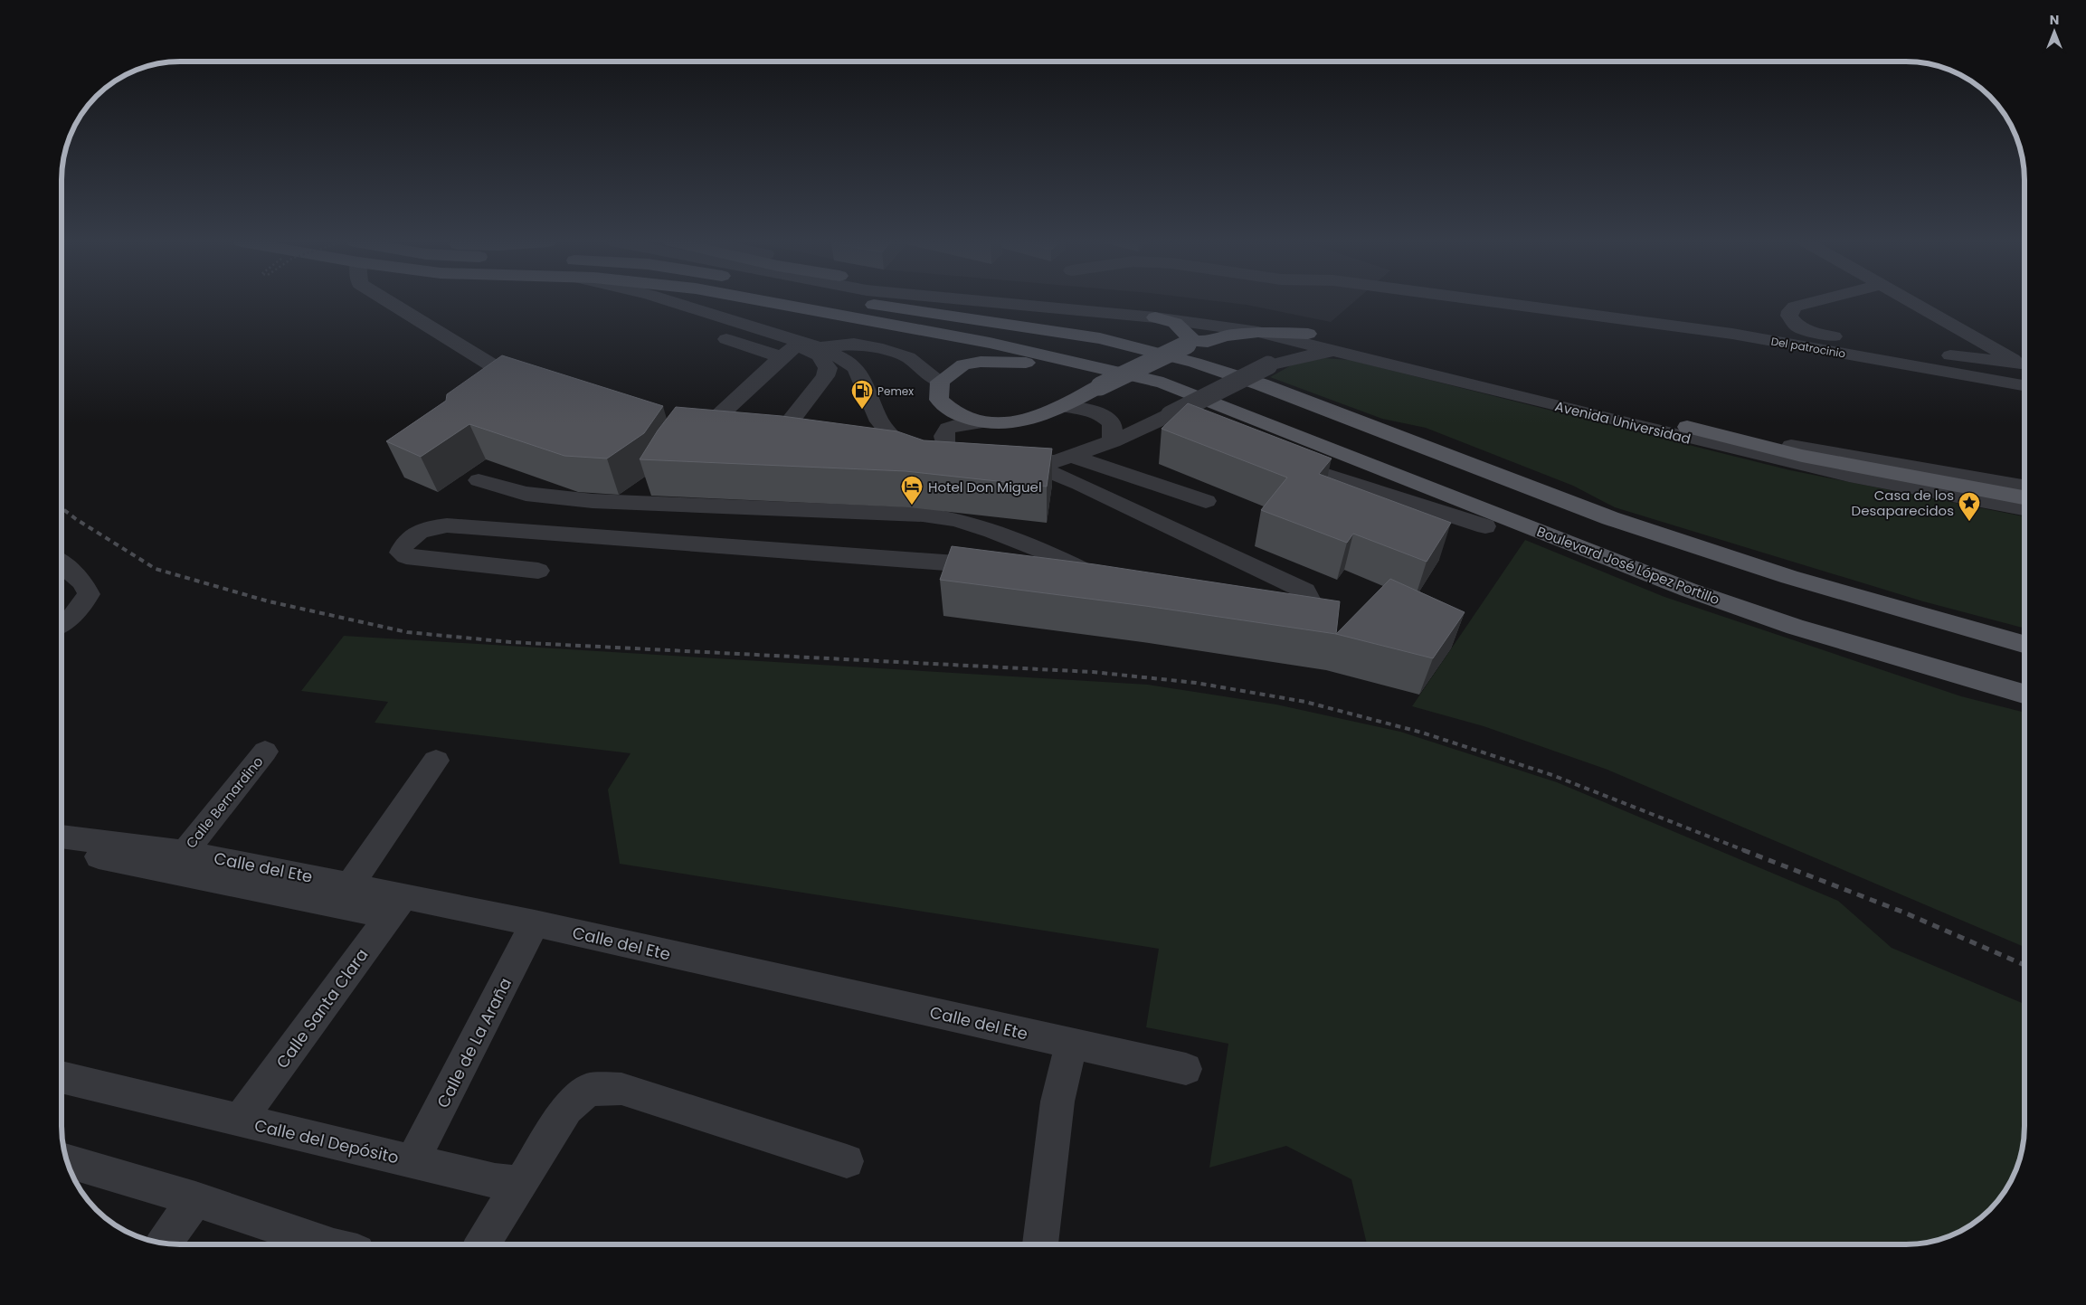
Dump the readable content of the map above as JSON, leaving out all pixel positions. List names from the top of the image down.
{
  "streets": {
    "main road": ["Boulevard José López Portillo"],
    "street": [
      "Del patrocinio",
      "Avenida Universidad",
      "Calle Bernardino",
      "Calle del Ete",
      "Calle Santa Clara",
      "Calle de La Araña",
      "Calle del Depósito"
    ]
  },
  "crossings": [
    ["Calle Bernardino", "Calle del Ete"],
    ["Calle del Ete", "Calle Santa Clara"],
    ["Calle del Ete", "Calle de La Araña"],
    ["Calle Santa Clara", "Calle del Depósito"],
    ["Calle de La Araña", "Calle del Depósito"]
  ],
  "places": {
    "fuel station": ["Pemex"],
    "hotel": ["Hotel Don Miguel"],
    "place": ["Casa de los Desaparecidos"]
  },
  "north": "top"
}
